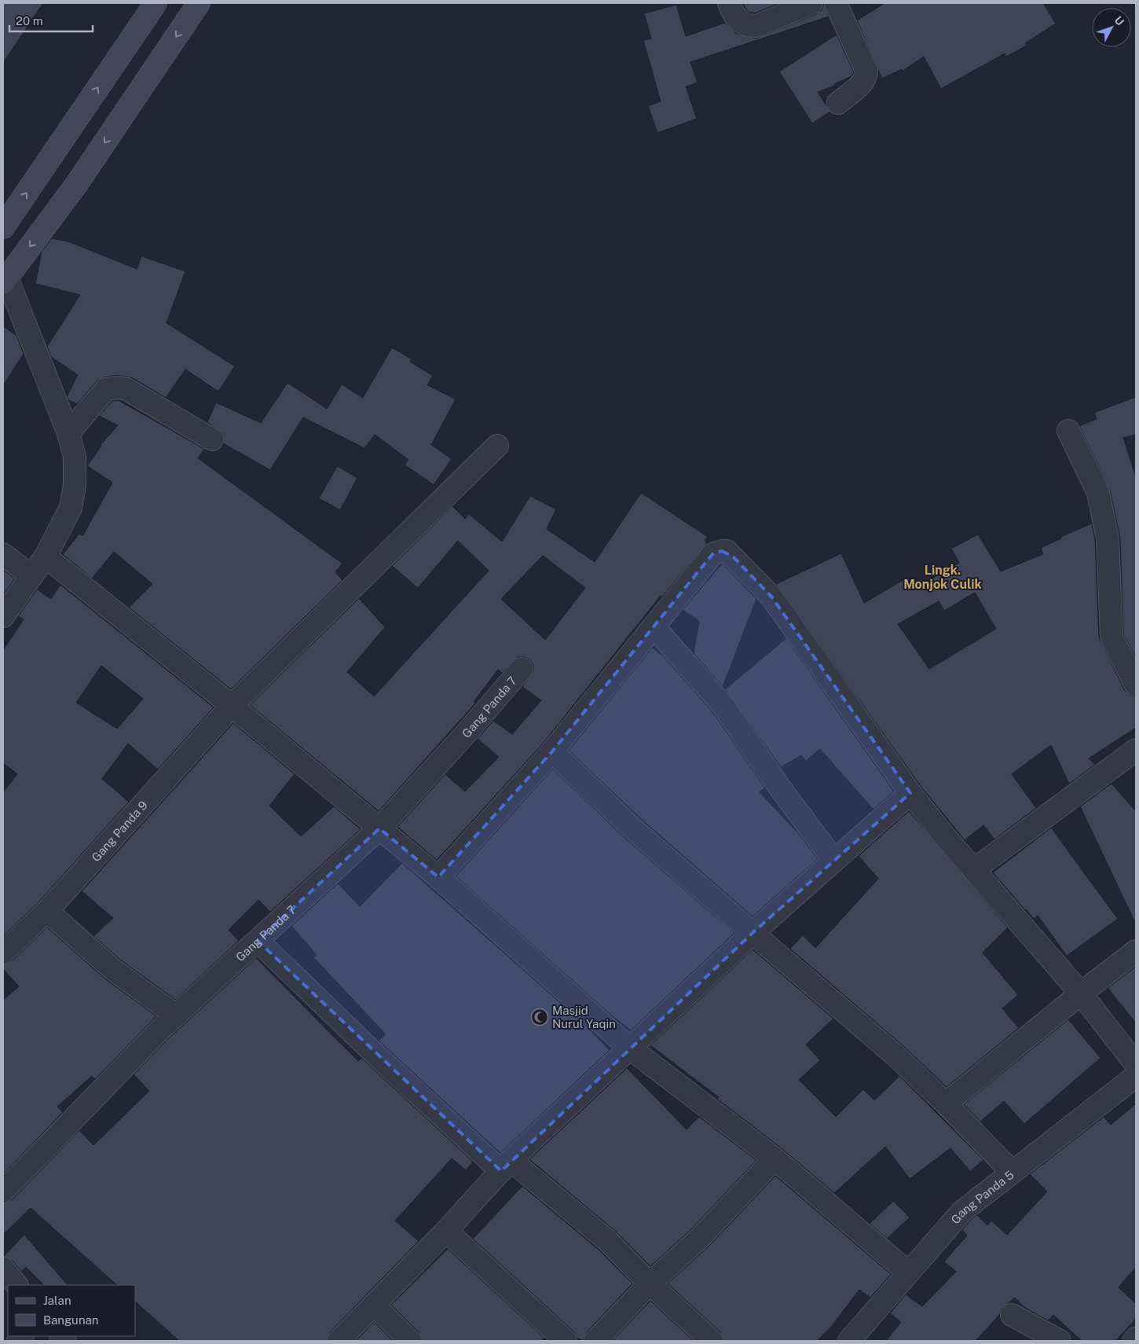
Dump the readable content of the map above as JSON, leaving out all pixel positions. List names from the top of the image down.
{
  "streets": {
    "street": ["Gang Panda 7", "Gang Panda 9", "Gang Panda 5"]
  },
  "districts": ["Lingk. Monjok Culik"],
  "places": {
    "mosque": ["Masjid Nurul Yaqin"]
  },
  "legend": ["Jalan", "Bangunan"],
  "scale_bar": "20 m",
  "north": "top right"
}
